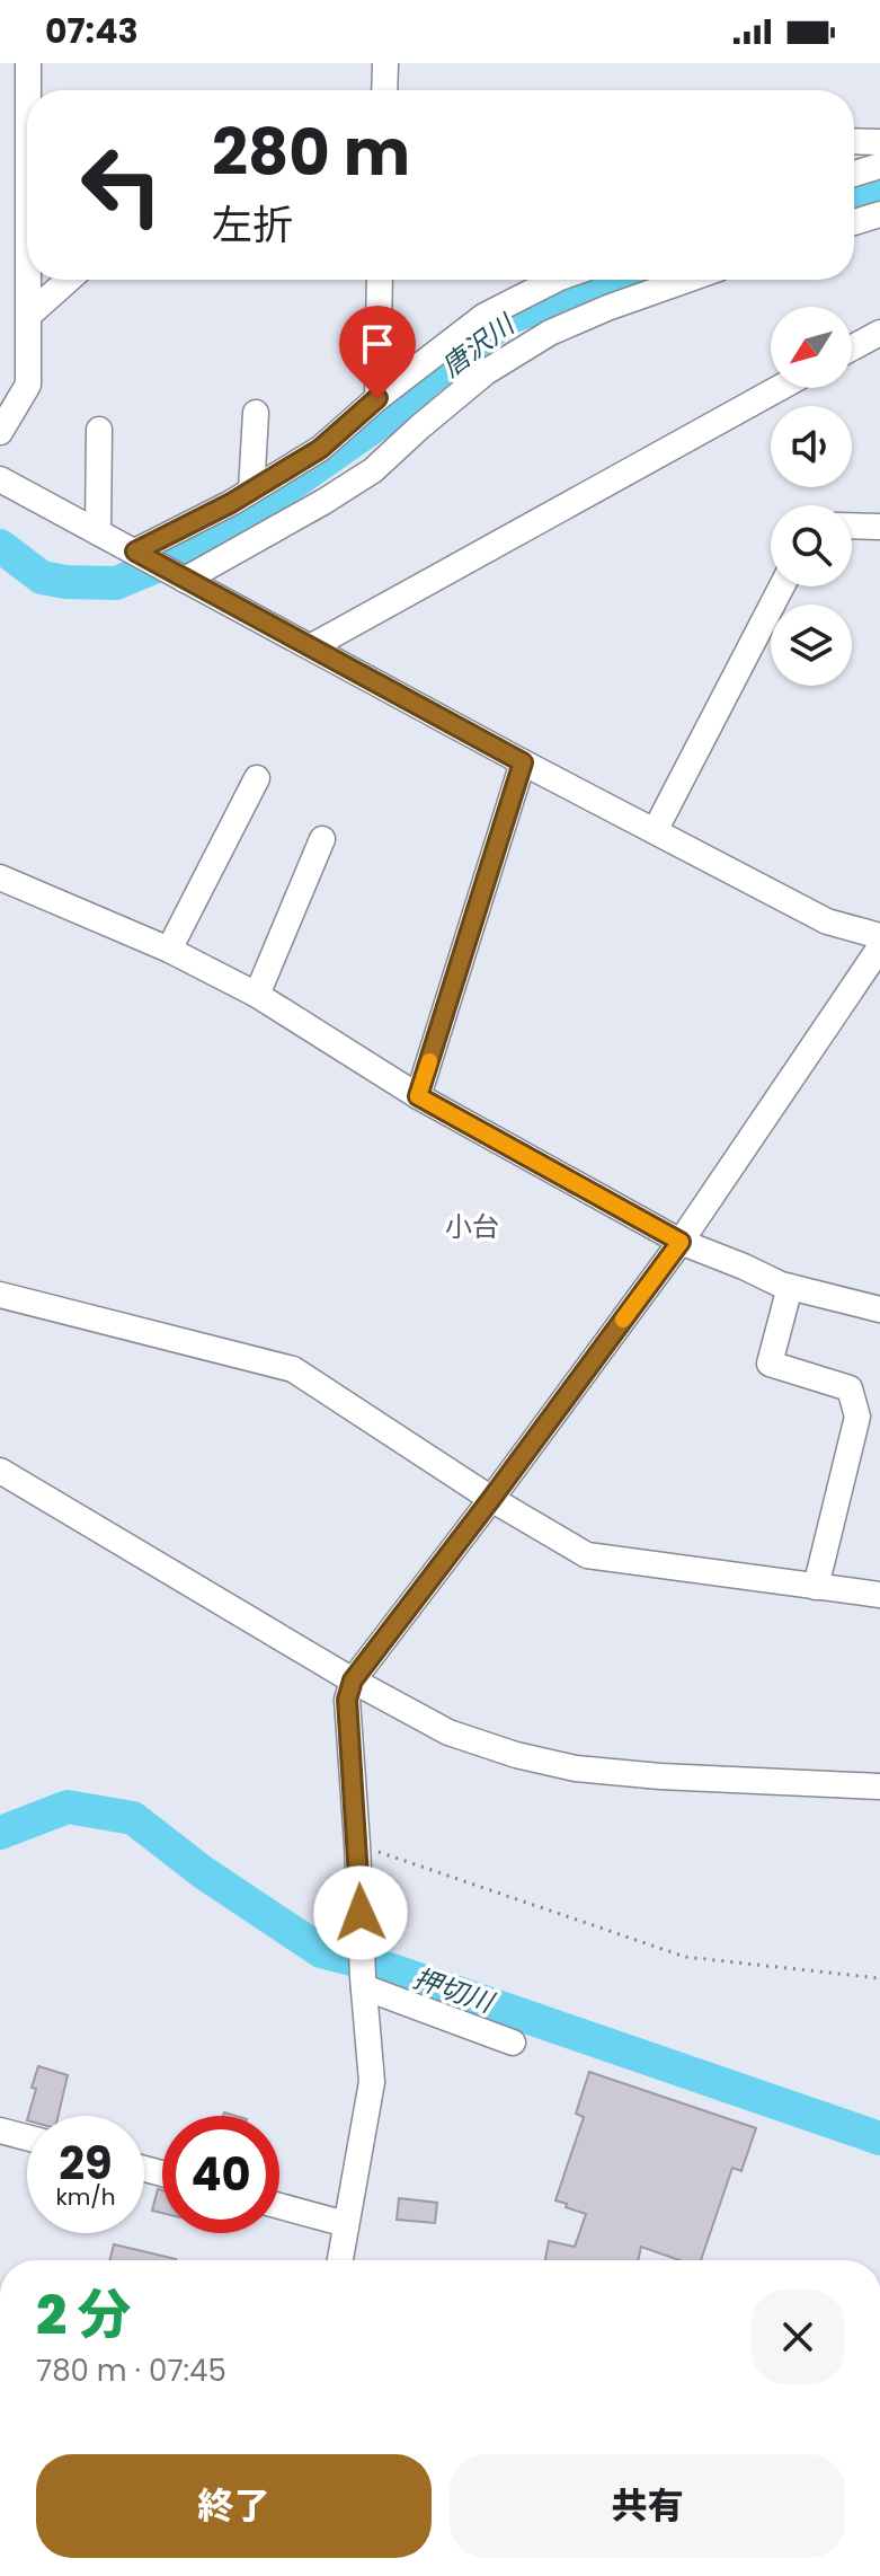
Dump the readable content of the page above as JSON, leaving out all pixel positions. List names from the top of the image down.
{
  "districts": ["小台"],
  "water": ["唐沢川", "押切川"],
  "north": "bottom left",
  "page": {
    "status": "07:43",
    "turn": ["280 m", "左折"],
    "speed": "29 km/h",
    "limit": "40",
    "heading": ["2 分", "780 m · 07:45"],
    "buttons": ["終了", "共有"]
  }
}
